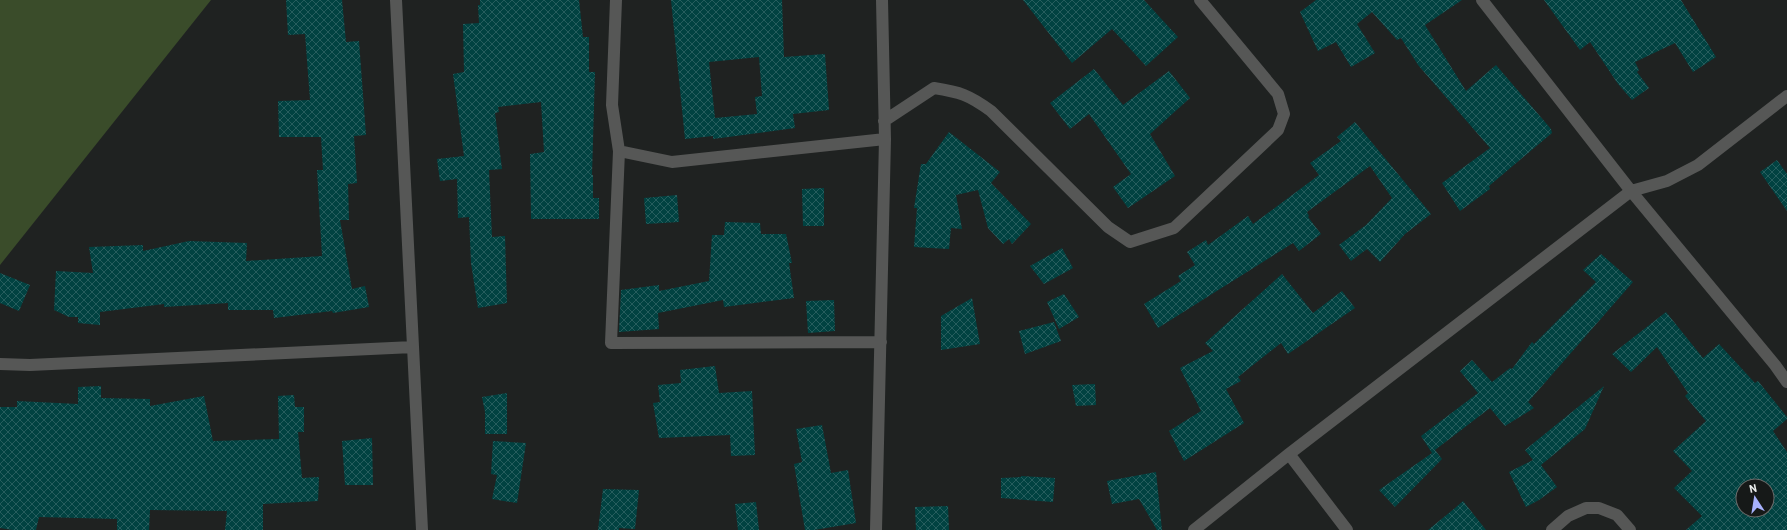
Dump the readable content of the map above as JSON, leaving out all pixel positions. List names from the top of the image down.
{
  "north": "top"
}
